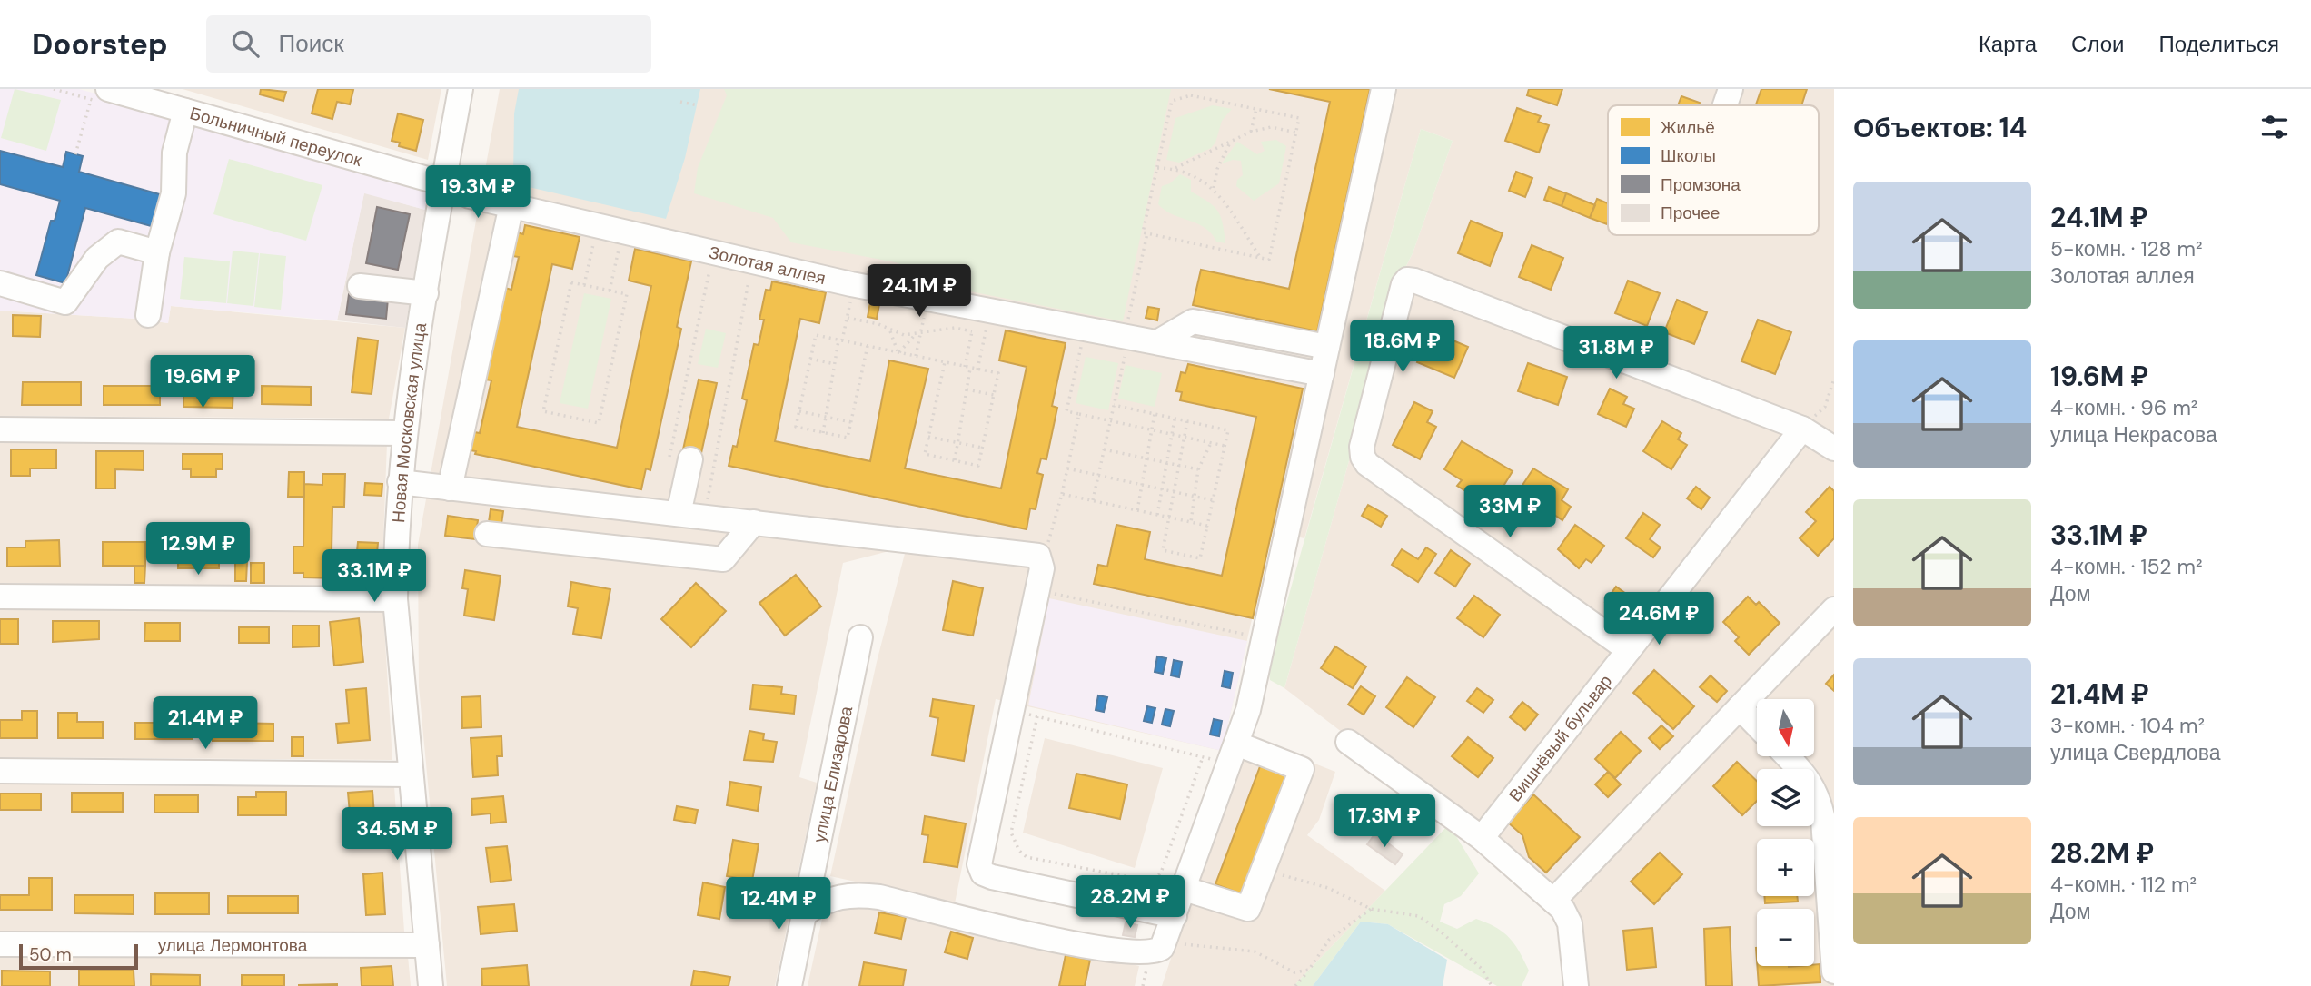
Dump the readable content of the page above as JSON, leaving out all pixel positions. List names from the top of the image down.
{
  "streets": {
    "street": [
      "Больничный переулок",
      "Золотая аллея",
      "Новая Московская улица",
      "Вишнёвый бульвар",
      "улица Елизарова",
      "улица Лермонтова"
    ]
  },
  "crossings": [
    ["Больничный переулок", "Золотая аллея"],
    ["Больничный переулок", "Новая Московская улица"],
    ["Золотая аллея", "Новая Московская улица"],
    ["Новая Московская улица", "улица Лермонтова"]
  ],
  "legend": [
    "Жильё",
    "Школы",
    "Промзона",
    "Прочее"
  ],
  "scale_bar": "50 m",
  "north": "bottom",
  "page": {
    "header": "Doorstep",
    "search": "Поиск",
    "nav": ["Карта", "Слои", "Поделиться"],
    "heading": "Объектов: 14",
    "price": [
      "19.3M ₽",
      "24.1M ₽",
      "18.6M ₽",
      "31.8M ₽",
      "19.6M ₽",
      "33M ₽",
      "12.9M ₽",
      "33.1M ₽",
      "24.6M ₽",
      "21.4M ₽",
      "17.3M ₽",
      "34.5M ₽",
      "28.2M ₽",
      "12.4M ₽"
    ],
    "list": [
      {
        "name": "24.1M ₽",
        "note": "5-комн. · 128 m² · Золотая аллея"
      },
      {
        "name": "19.6M ₽",
        "note": "4-комн. · 96 m² · улица Некрасова"
      },
      {
        "name": "33.1M ₽",
        "note": "4-комн. · 152 m² · Дом"
      },
      {
        "name": "21.4M ₽",
        "note": "3-комн. · 104 m² · улица Свердлова"
      },
      {
        "name": "28.2M ₽",
        "note": "4-комн. · 112 m² · Дом"
      }
    ],
    "map_buttons": ["+", "−"],
    "scale": "50 m"
  }
}
